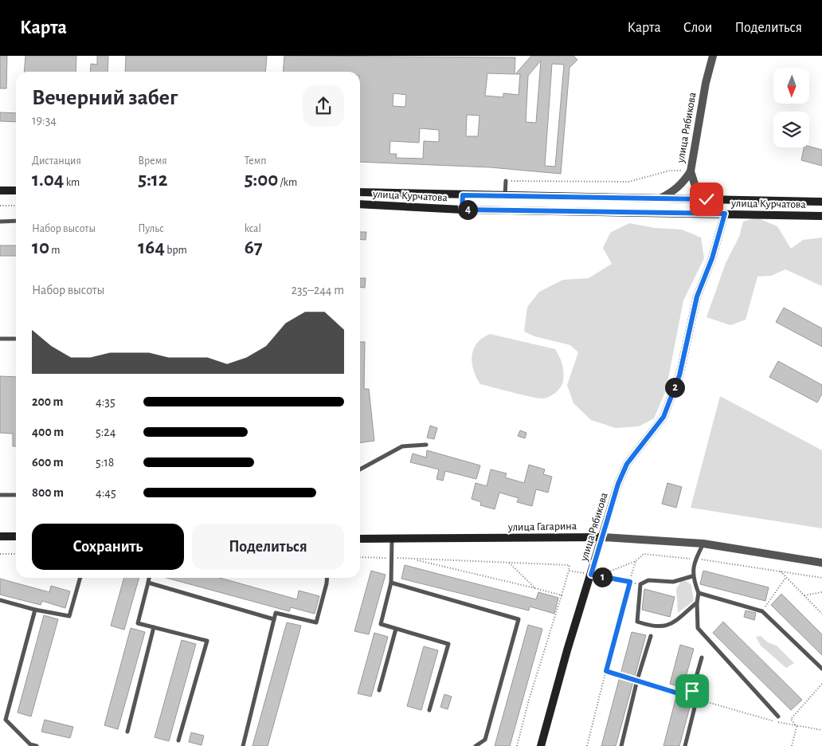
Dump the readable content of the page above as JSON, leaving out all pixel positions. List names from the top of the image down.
{
  "streets": {
    "main road": ["улица Рябикова", "улица Курчатова", "улица Гагарина"]
  },
  "crossings": [
    ["улица Рябикова", "улица Курчатова"],
    ["улица Рябикова", "улица Гагарина"]
  ],
  "north": "bottom",
  "page": {
    "header": "Карта",
    "nav": ["Карта", "Слои", "Поделиться"],
    "heading": ["Вечерний забег", "19:34"],
    "stats": [
      ["Дистанция", "1.04 km"],
      ["Время", "5:12"],
      ["Темп", "5:00 /km"],
      ["Набор высоты", "10 m"],
      ["Пульс", "164 bpm"],
      ["kcal", "67"]
    ],
    "pins": ["4", "2", "1"],
    "chart": ["Набор высоты", "235–244 m"],
    "list": [
      {
        "name": "200 m",
        "note": "4:35"
      },
      {
        "name": "400 m",
        "note": "5:24"
      },
      {
        "name": "600 m",
        "note": "5:18"
      },
      {
        "name": "800 m",
        "note": "4:45"
      }
    ],
    "buttons": ["Сохранить", "Поделиться"]
  }
}
